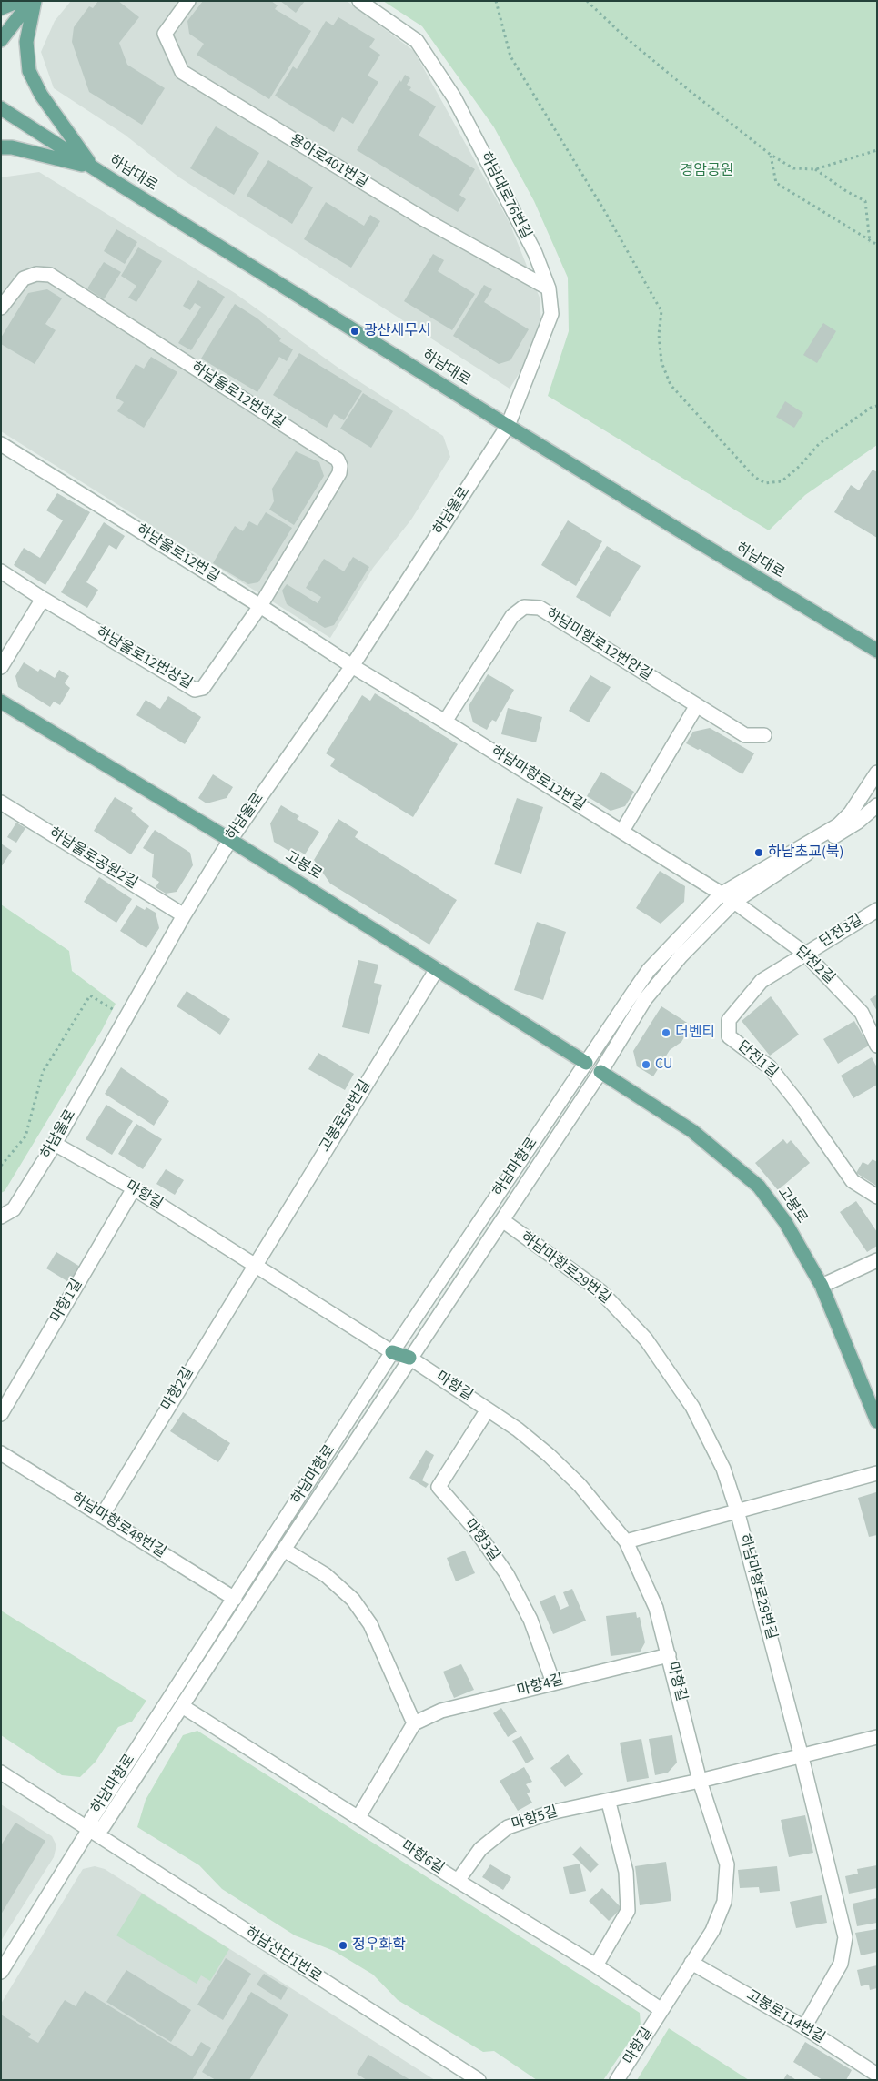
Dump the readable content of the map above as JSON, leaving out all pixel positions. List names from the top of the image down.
{
  "streets": {
    "main road": ["하남대로", "고봉로"],
    "street": [
      "용아로401번길",
      "하남대로76번길",
      "하남울로12번하길",
      "하남울로",
      "하남울로12번길",
      "하남마항로12번안길",
      "하남울로12번상길",
      "하남마항로12번길",
      "하남울로공원2길",
      "단전3길",
      "단전2길",
      "단전1길",
      "고봉로58번길",
      "하남마항로",
      "마항길",
      "하남마항로29번길",
      "마항1길",
      "마항2길",
      "하남마항로48번길",
      "마항3길",
      "마항4길",
      "마항5길",
      "마항6길",
      "하남산단1번로",
      "고봉로114번길"
    ]
  },
  "crossings": [
    ["용아로401번길", "하남대로76번길"],
    ["하남대로", "하남대로76번길"],
    ["하남대로", "하남울로"],
    ["하남대로76번길", "하남울로"],
    ["하남울로12번하길", "하남울로12번길"],
    ["하남울로12번하길", "하남울로12번상길"],
    ["하남울로", "하남울로12번길"],
    ["하남울로", "하남마항로12번길"],
    ["하남울로", "하남울로공원2길"],
    ["하남울로", "고봉로"],
    ["하남울로", "마항길"],
    ["하남울로12번길", "하남울로12번상길"],
    ["하남울로12번길", "하남마항로12번길"],
    ["하남마항로12번안길", "하남마항로12번길"],
    ["하남마항로12번길", "단전2길"],
    ["하남마항로12번길", "하남마항로"],
    ["고봉로", "고봉로58번길"],
    ["고봉로", "하남마항로"],
    ["단전3길", "단전2길"],
    ["단전3길", "단전1길"],
    ["단전2길", "단전1길"],
    ["단전2길", "하남마항로"],
    ["고봉로58번길", "마항길"],
    ["고봉로58번길", "마항2길"],
    ["하남마항로", "마항길"],
    ["하남마항로", "하남마항로29번길"],
    ["하남마항로", "하남마항로48번길"],
    ["하남마항로", "마항6길"],
    ["하남마항로", "하남산단1번로"],
    ["마항길", "마항1길"],
    ["마항길", "마항2길"],
    ["마항길", "마항3길"],
    ["마항길", "마항4길"],
    ["마항길", "마항5길"],
    ["마항길", "마항6길"],
    ["마항길", "고봉로114번길"],
    ["하남마항로29번길", "마항5길"],
    ["하남마항로29번길", "고봉로114번길"],
    ["마항2길", "하남마항로48번길"],
    ["마항3길", "마항4길"],
    ["마항5길", "마항6길"]
  ],
  "parks": ["경암공원"],
  "places": [
    "광산세무서",
    "하남초교(북)",
    "더벤티",
    "CU",
    "정우화학"
  ]
}
